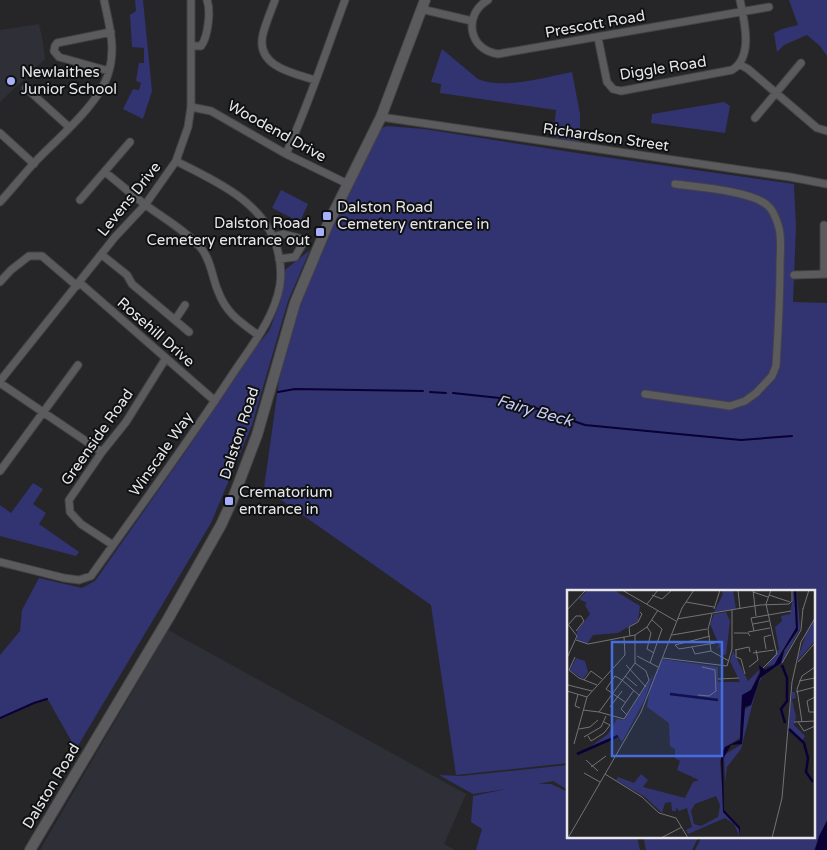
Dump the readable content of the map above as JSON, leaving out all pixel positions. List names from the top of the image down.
{
  "streets": {
    "main road": ["Dalston Road"],
    "street": [
      "Prescott Road",
      "Diggle Road",
      "Woodend Drive",
      "Richardson Street",
      "Levens Drive",
      "Rosehill Drive",
      "Greenside Road",
      "Winscale Way"
    ]
  },
  "crossings": [
    ["Prescott Road", "Diggle Road"],
    ["Woodend Drive", "Levens Drive"],
    ["Woodend Drive", "Dalston Road"],
    ["Richardson Street", "Dalston Road"],
    ["Levens Drive", "Rosehill Drive"],
    ["Levens Drive", "Winscale Way"],
    ["Rosehill Drive", "Greenside Road"],
    ["Rosehill Drive", "Winscale Way"],
    ["Greenside Road", "Winscale Way"]
  ],
  "water": ["Fairy Beck"],
  "places": {
    "other": ["Newlaithes Junior School"],
    "transit": ["Dalston Road Cemetery entrance in", "Dalston Road Cemetery entrance out", "Crematorium entrance in"]
  }
}
